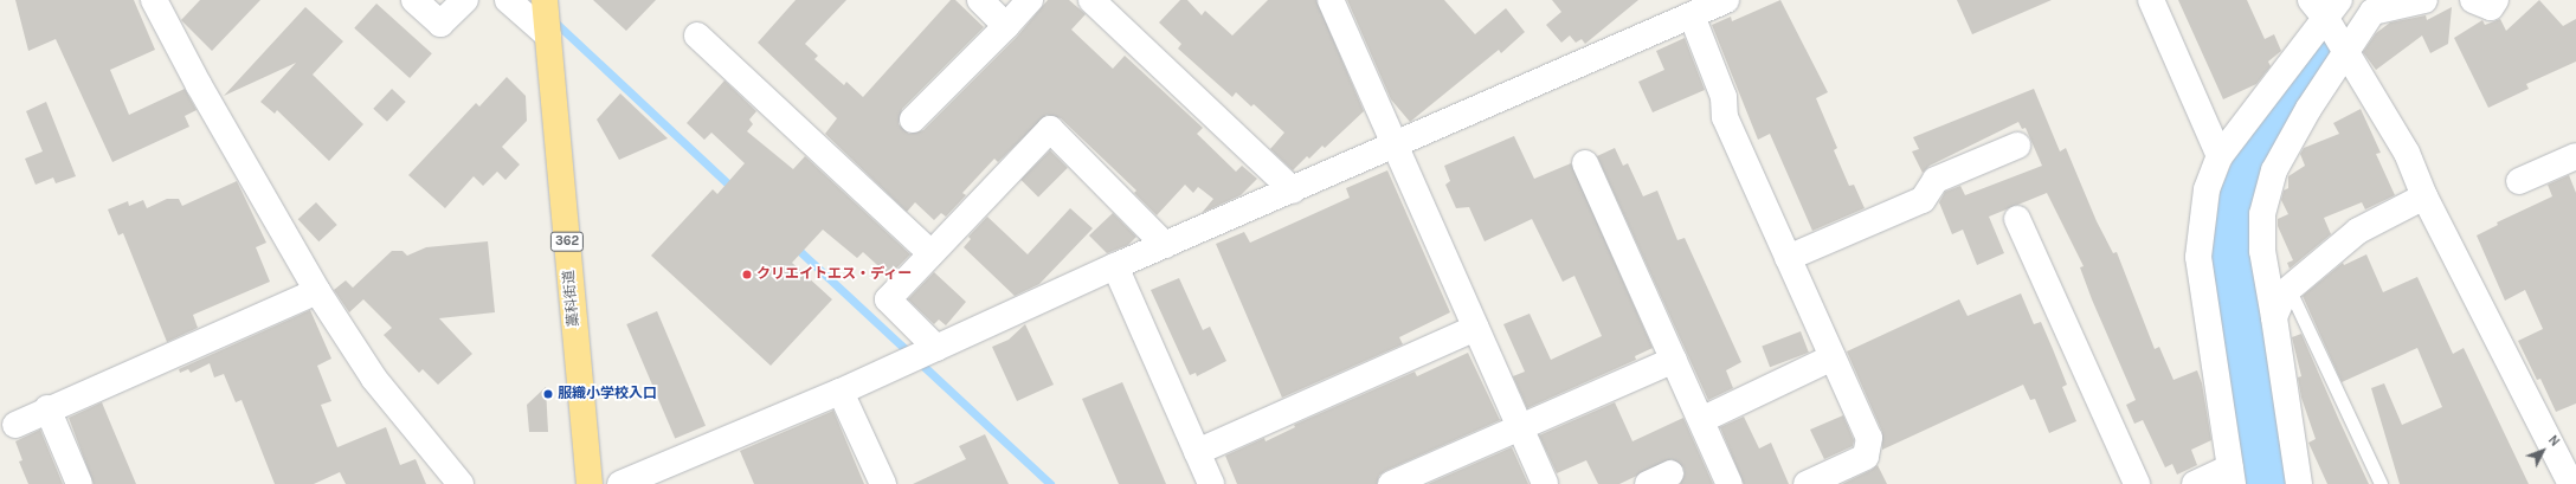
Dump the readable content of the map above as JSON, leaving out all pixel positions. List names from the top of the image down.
{
  "streets": {
    "highway": ["362", "藁科街道"]
  },
  "places": ["クリエイトエス・ディー", "服織小学校入口"],
  "north": "top right"
}
